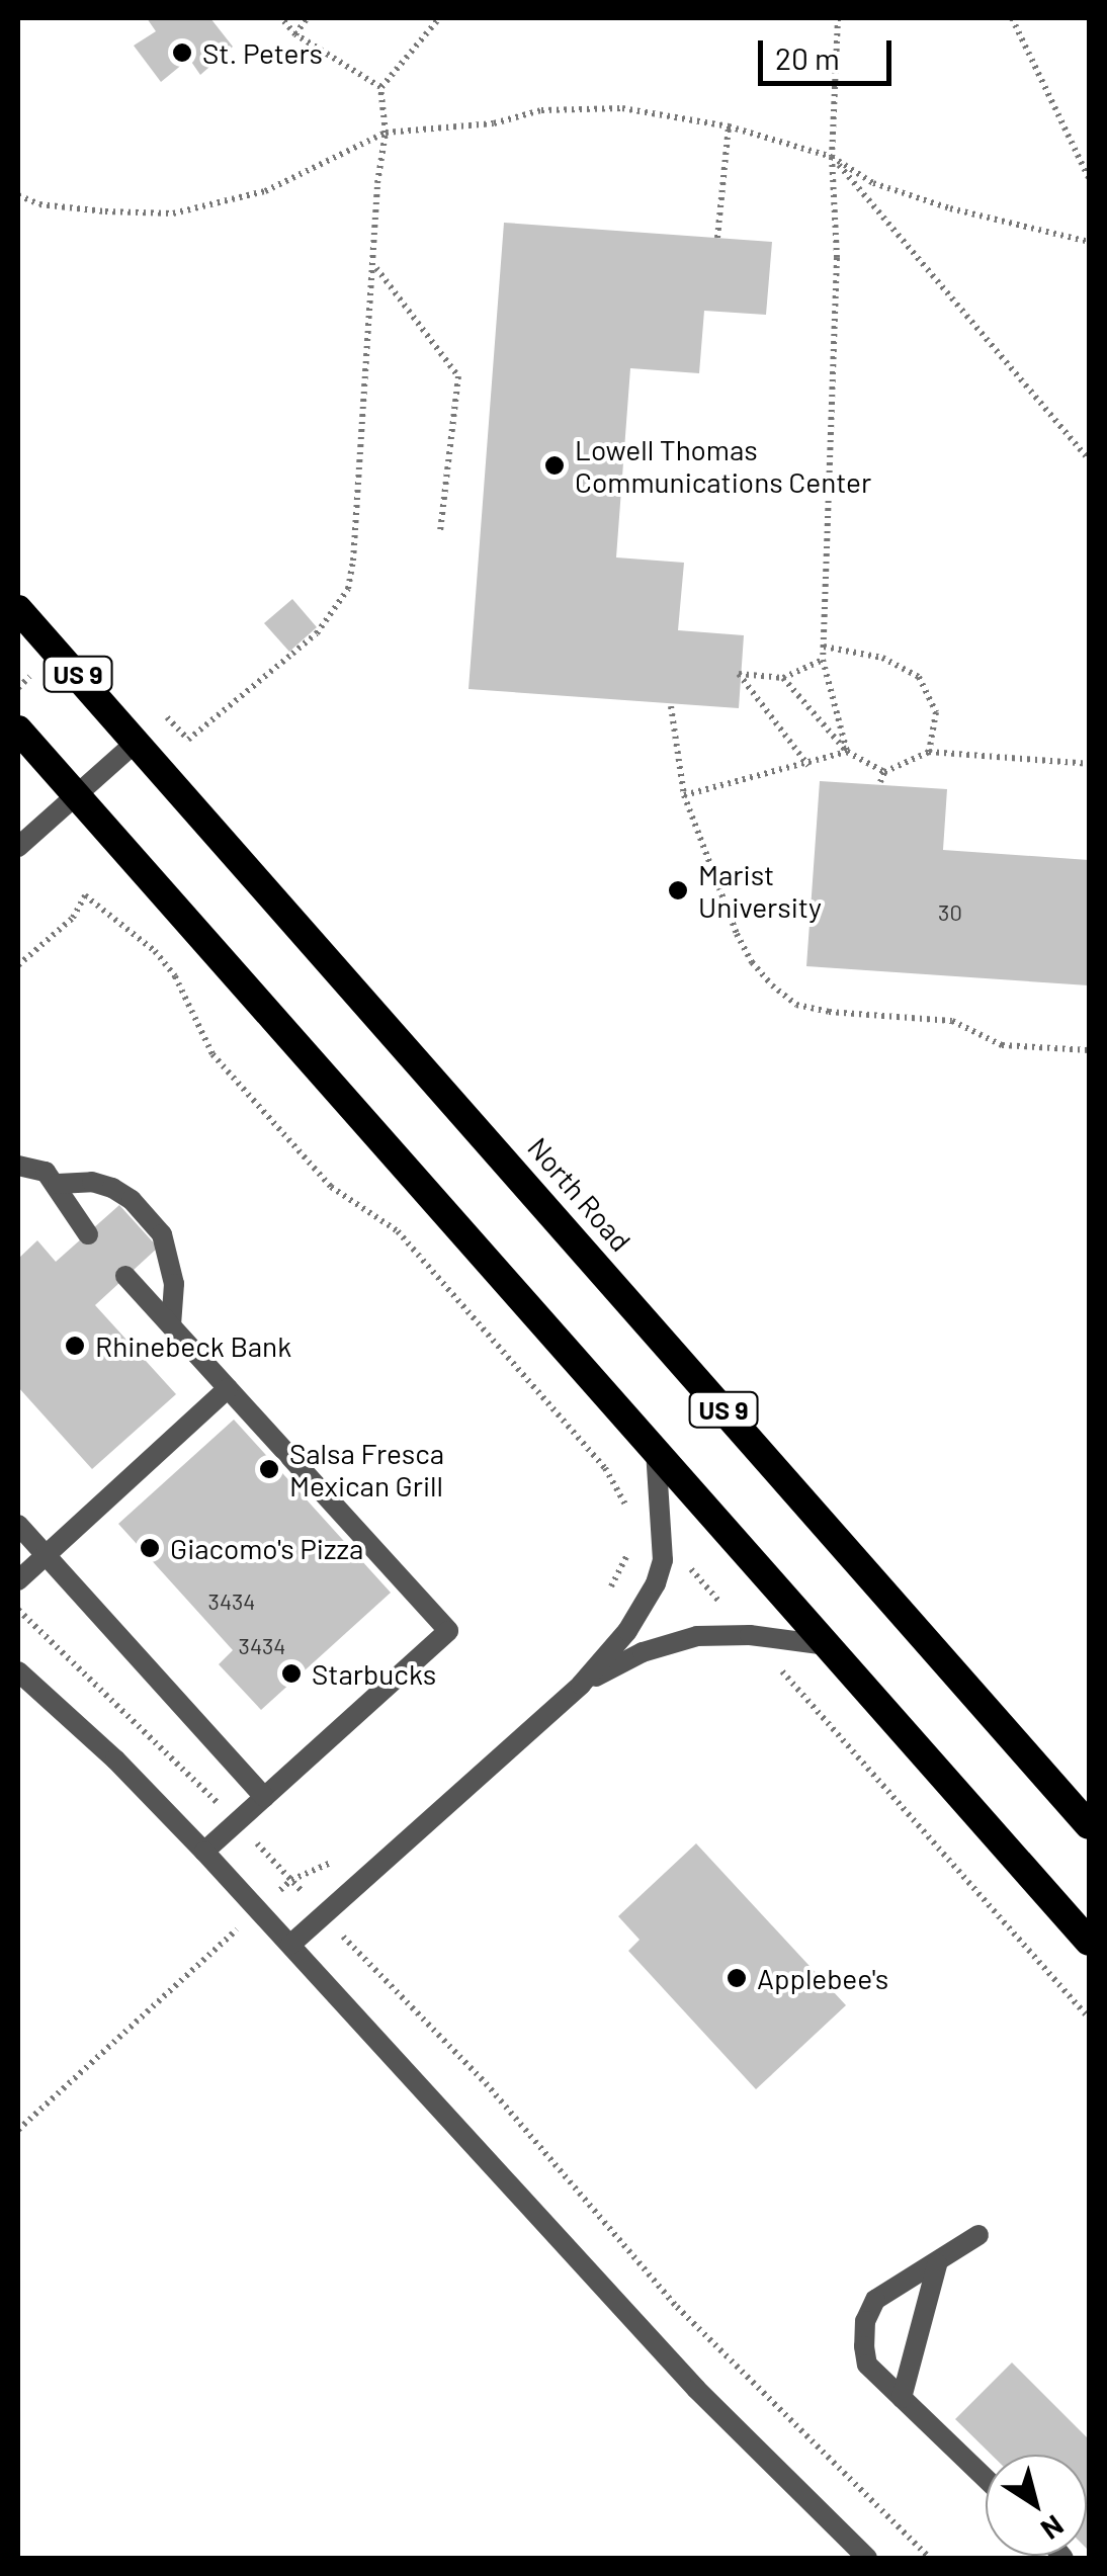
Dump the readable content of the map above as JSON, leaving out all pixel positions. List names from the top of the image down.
{
  "streets": {
    "highway": ["US 9", "North Road"]
  },
  "places": [
    "St. Peters",
    "Lowell Thomas Communications Center",
    "Marist University",
    "Rhinebeck Bank",
    "Salsa Fresca Mexican Grill",
    "Giacomo's Pizza",
    "Starbucks",
    "Applebee's"
  ],
  "house_numbers": ["30", "3434", "3434"],
  "scale_bar": "20 m",
  "north": "bottom right"
}
